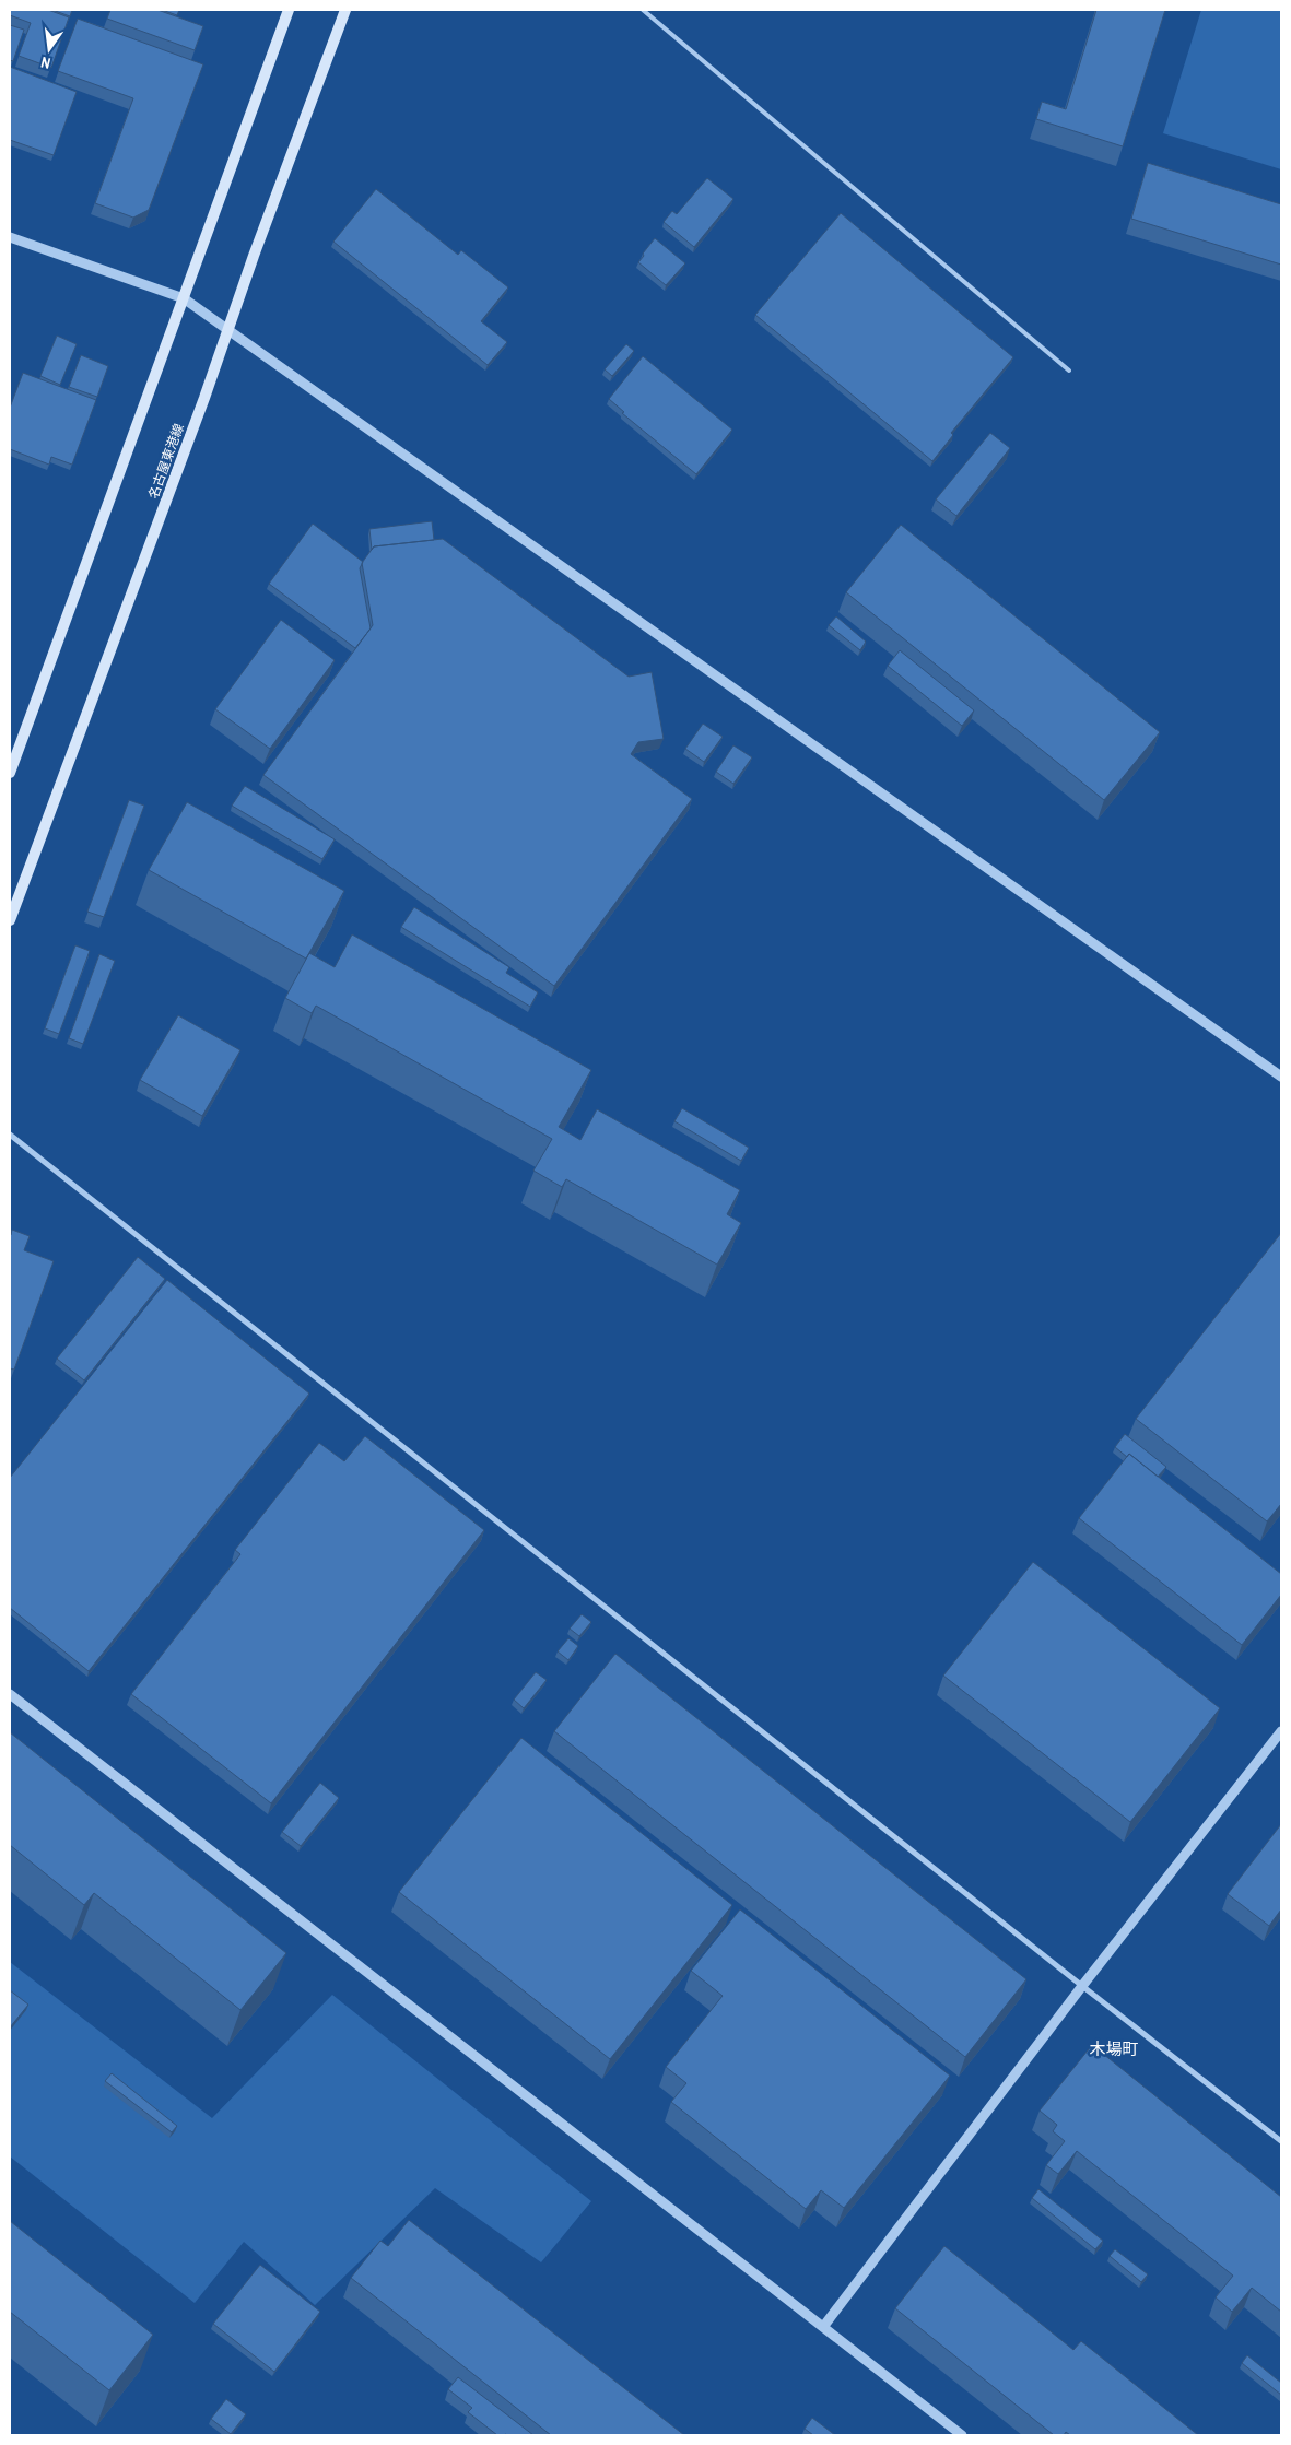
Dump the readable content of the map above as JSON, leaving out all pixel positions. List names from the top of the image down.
{
  "streets": {
    "main road": ["名古屋東港線"]
  },
  "districts": ["木場町"],
  "north": "bottom"
}
